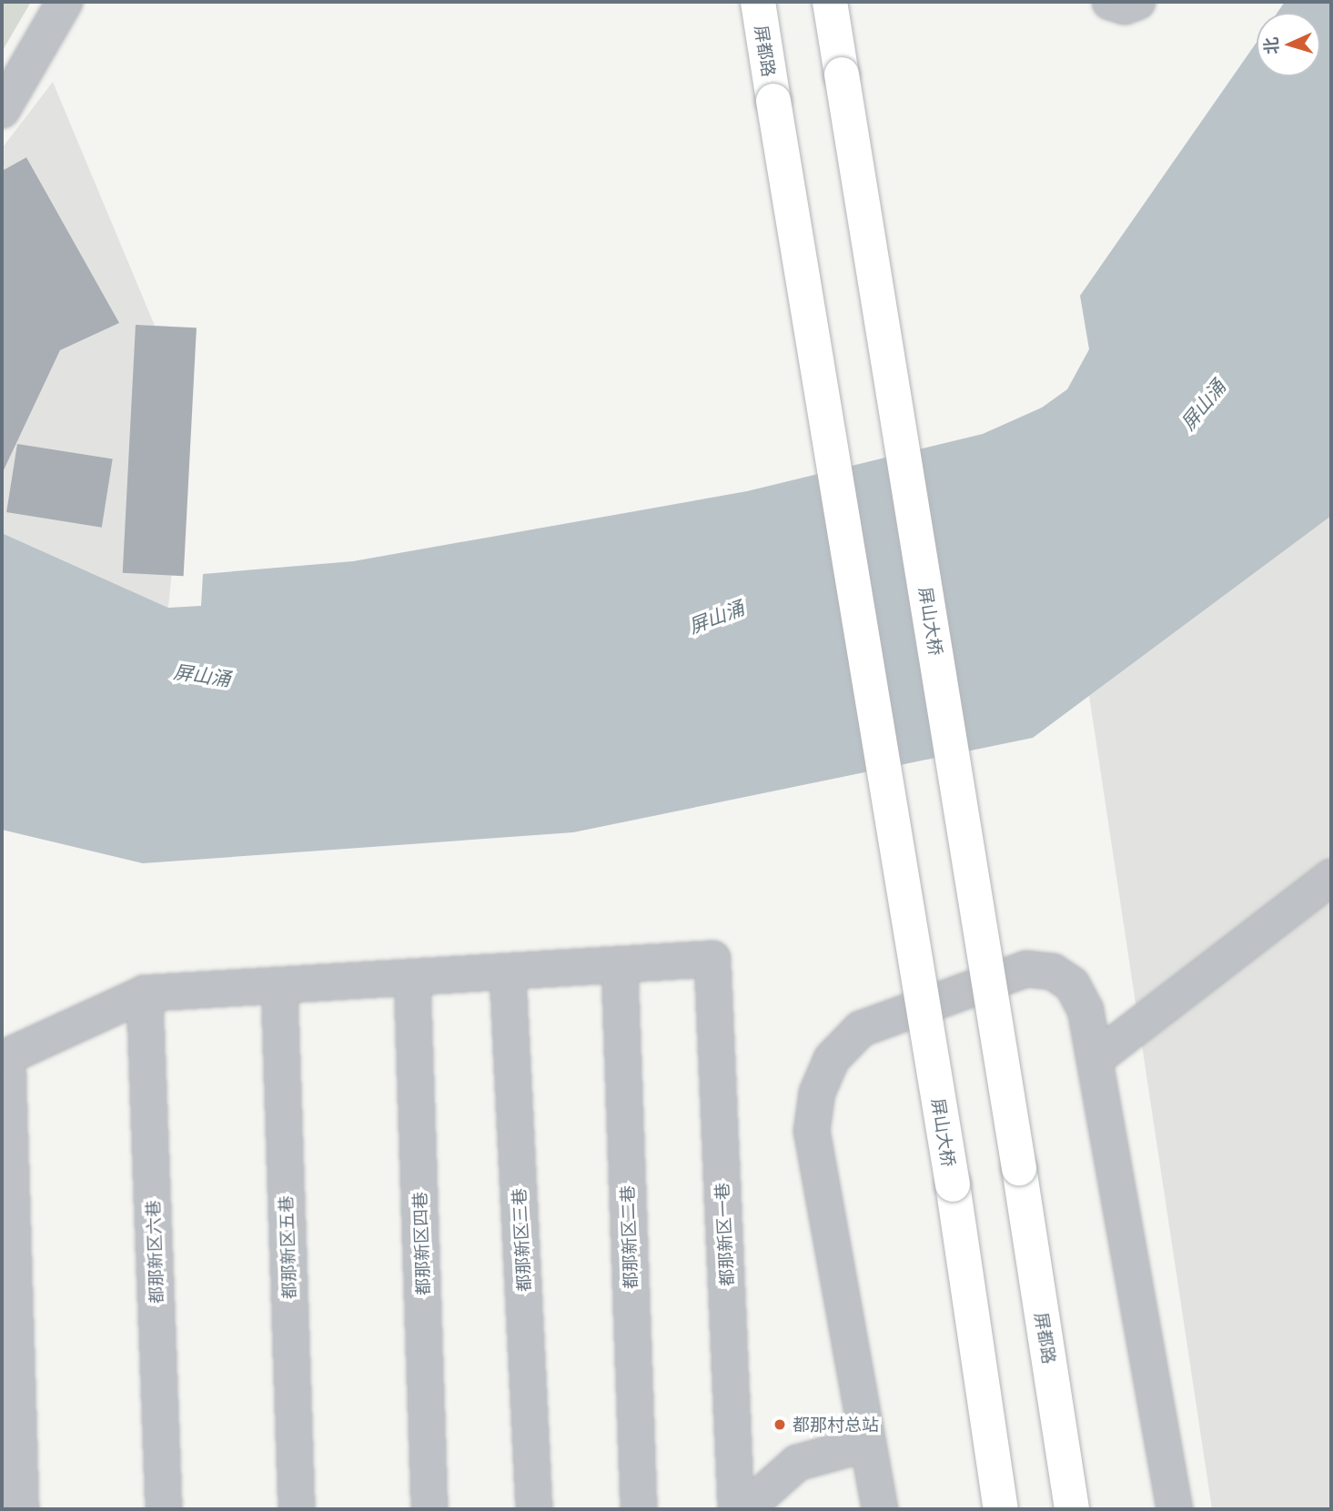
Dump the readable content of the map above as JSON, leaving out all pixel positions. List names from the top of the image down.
{
  "streets": {
    "highway": ["屏都路", "屏山大桥"],
    "street": [
      "都那新区一巷",
      "都那新区二巷",
      "都那新区三巷",
      "都那新区四巷",
      "都那新区五巷",
      "都那新区六巷"
    ]
  },
  "crossings": [
    ["屏都路", "屏山大桥"],
    ["都那新区一巷", "都那新区二巷"]
  ],
  "water": ["屏山涌"],
  "places": ["都那村总站"],
  "north": "left"
}
